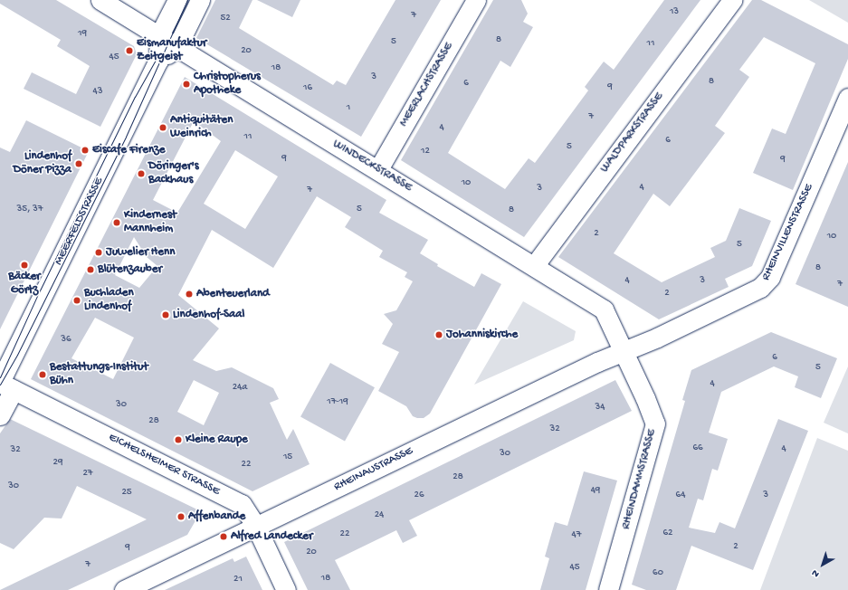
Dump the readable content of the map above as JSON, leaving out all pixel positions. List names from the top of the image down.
{
  "streets": {
    "street": [
      "MEERLACHSTRASSE",
      "WALDPARKSTRASSE",
      "WINDECKSTRASSE",
      "MEERFELDSTRASSE",
      "RHEINVILLENSTRASSE",
      "EICHELSHEIMER STRASSE",
      "RHEINAUSTRASSE",
      "RHEINDAMMSTRASSE"
    ]
  },
  "crossings": [
    ["MEERLACHSTRASSE", "WINDECKSTRASSE"],
    ["WALDPARKSTRASSE", "WINDECKSTRASSE"],
    ["WINDECKSTRASSE", "MEERFELDSTRASSE"],
    ["WINDECKSTRASSE", "RHEINVILLENSTRASSE"],
    ["WINDECKSTRASSE", "RHEINAUSTRASSE"],
    ["WINDECKSTRASSE", "RHEINDAMMSTRASSE"],
    ["MEERFELDSTRASSE", "EICHELSHEIMER STRASSE"],
    ["RHEINVILLENSTRASSE", "RHEINAUSTRASSE"],
    ["RHEINVILLENSTRASSE", "RHEINDAMMSTRASSE"],
    ["EICHELSHEIMER STRASSE", "RHEINAUSTRASSE"],
    ["RHEINAUSTRASSE", "RHEINDAMMSTRASSE"]
  ],
  "places": [
    "Eismanufaktur Zeitgeist",
    "Christopherus Apotheke",
    "Antiquitäten Weinrich",
    "Eiscafe Firenze",
    "Lindenhof Döner Pizza",
    "Döringer's Backhaus",
    "Kindernest Mannheim",
    "Juwelier Henn",
    "Bäcker Görtz",
    "Blütenzauber",
    "Abenteuerland",
    "Buchladen Lindenhof",
    "Lindenhof-Saal",
    "Johanniskirche",
    "Bestattungs-Institut Bühn",
    "Kleine Raupe",
    "Affenbande",
    "Alfred Landecker"
  ],
  "house_numbers": [
    "13",
    "7",
    "52",
    "19",
    "8",
    "5",
    "11",
    "20",
    "45",
    "18",
    "3",
    "8",
    "6",
    "9",
    "16",
    "43",
    "1",
    "7",
    "4",
    "11",
    "6",
    "5",
    "12",
    "9",
    "9",
    "10",
    "4",
    "3",
    "7",
    "35, 37",
    "5",
    "8",
    "2",
    "10",
    "5",
    "8",
    "4",
    "3",
    "7",
    "2",
    "36",
    "6",
    "5",
    "4",
    "24a",
    "17-19",
    "30",
    "34",
    "28",
    "32",
    "66",
    "4",
    "32",
    "30",
    "15",
    "29",
    "22",
    "27",
    "28",
    "30",
    "49",
    "25",
    "26",
    "64",
    "3",
    "24",
    "62",
    "22",
    "47",
    "2",
    "9",
    "20",
    "7",
    "45",
    "60",
    "18",
    "21"
  ],
  "north": "bottom left"
}
